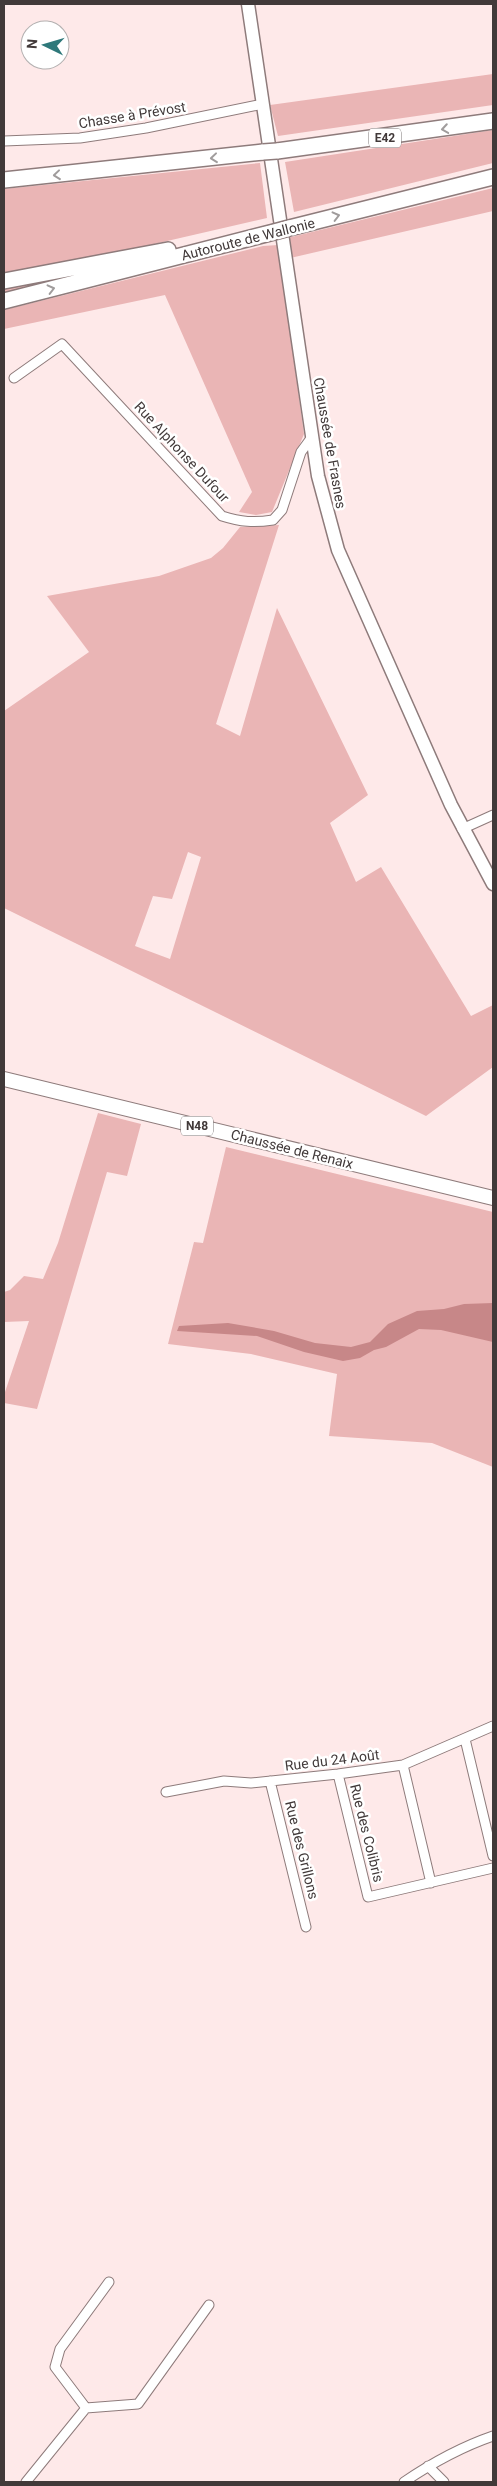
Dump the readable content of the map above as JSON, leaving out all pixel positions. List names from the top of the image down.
{
  "streets": {
    "highway": ["E42", "Autoroute de Wallonie"],
    "main road": ["Chaussée de Frasnes", "N48", "Chaussée de Renaix"],
    "street": [
      "Chasse à Prévost",
      "Rue Alphonse Dufour",
      "Rue du 24 Août",
      "Rue des Colibris",
      "Rue des Grillons"
    ]
  },
  "crossings": [
    ["Chasse à Prévost", "Chaussée de Frasnes"],
    ["Chaussée de Frasnes", "Rue Alphonse Dufour"],
    ["Rue du 24 Août", "Rue des Colibris"],
    ["Rue du 24 Août", "Rue des Grillons"]
  ],
  "north": "left"
}
